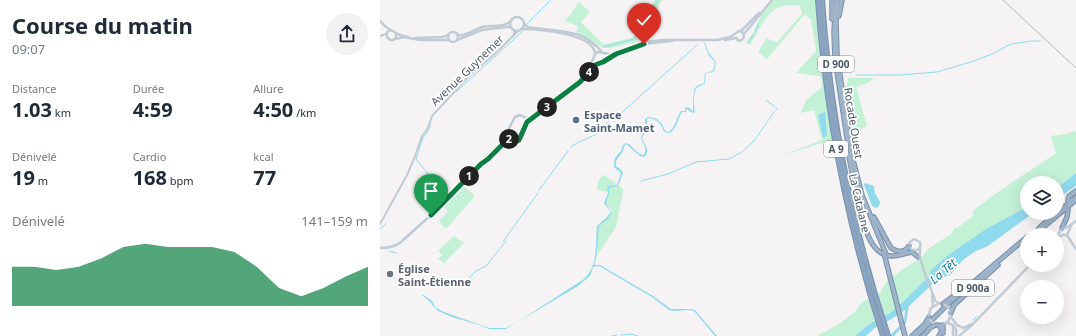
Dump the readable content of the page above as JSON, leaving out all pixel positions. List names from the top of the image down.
{
  "streets": {
    "highway": [
      "D 900",
      "Rocade Ouest",
      "A 9",
      "La Catalane",
      "D 900a"
    ],
    "street": ["Avenue Guynemer"]
  },
  "crossings": [
    ["D 900", "Rocade Ouest"]
  ],
  "water": ["La Têt"],
  "places": ["Espace Saint-Mamet", "Église Saint-Étienne"],
  "page": {
    "heading": ["Course du matin", "09:07"],
    "pins": [
      "4",
      "3",
      "2",
      "1"
    ],
    "stats": [
      ["Distance", "1.03 km"],
      ["Durée", "4:59"],
      ["Allure", "4:50 /km"],
      ["Dénivelé", "19 m"],
      ["Cardio", "168 bpm"],
      ["kcal", "77"]
    ],
    "map_buttons": ["+", "−"],
    "chart": ["Dénivelé", "141–159 m"]
  }
}
